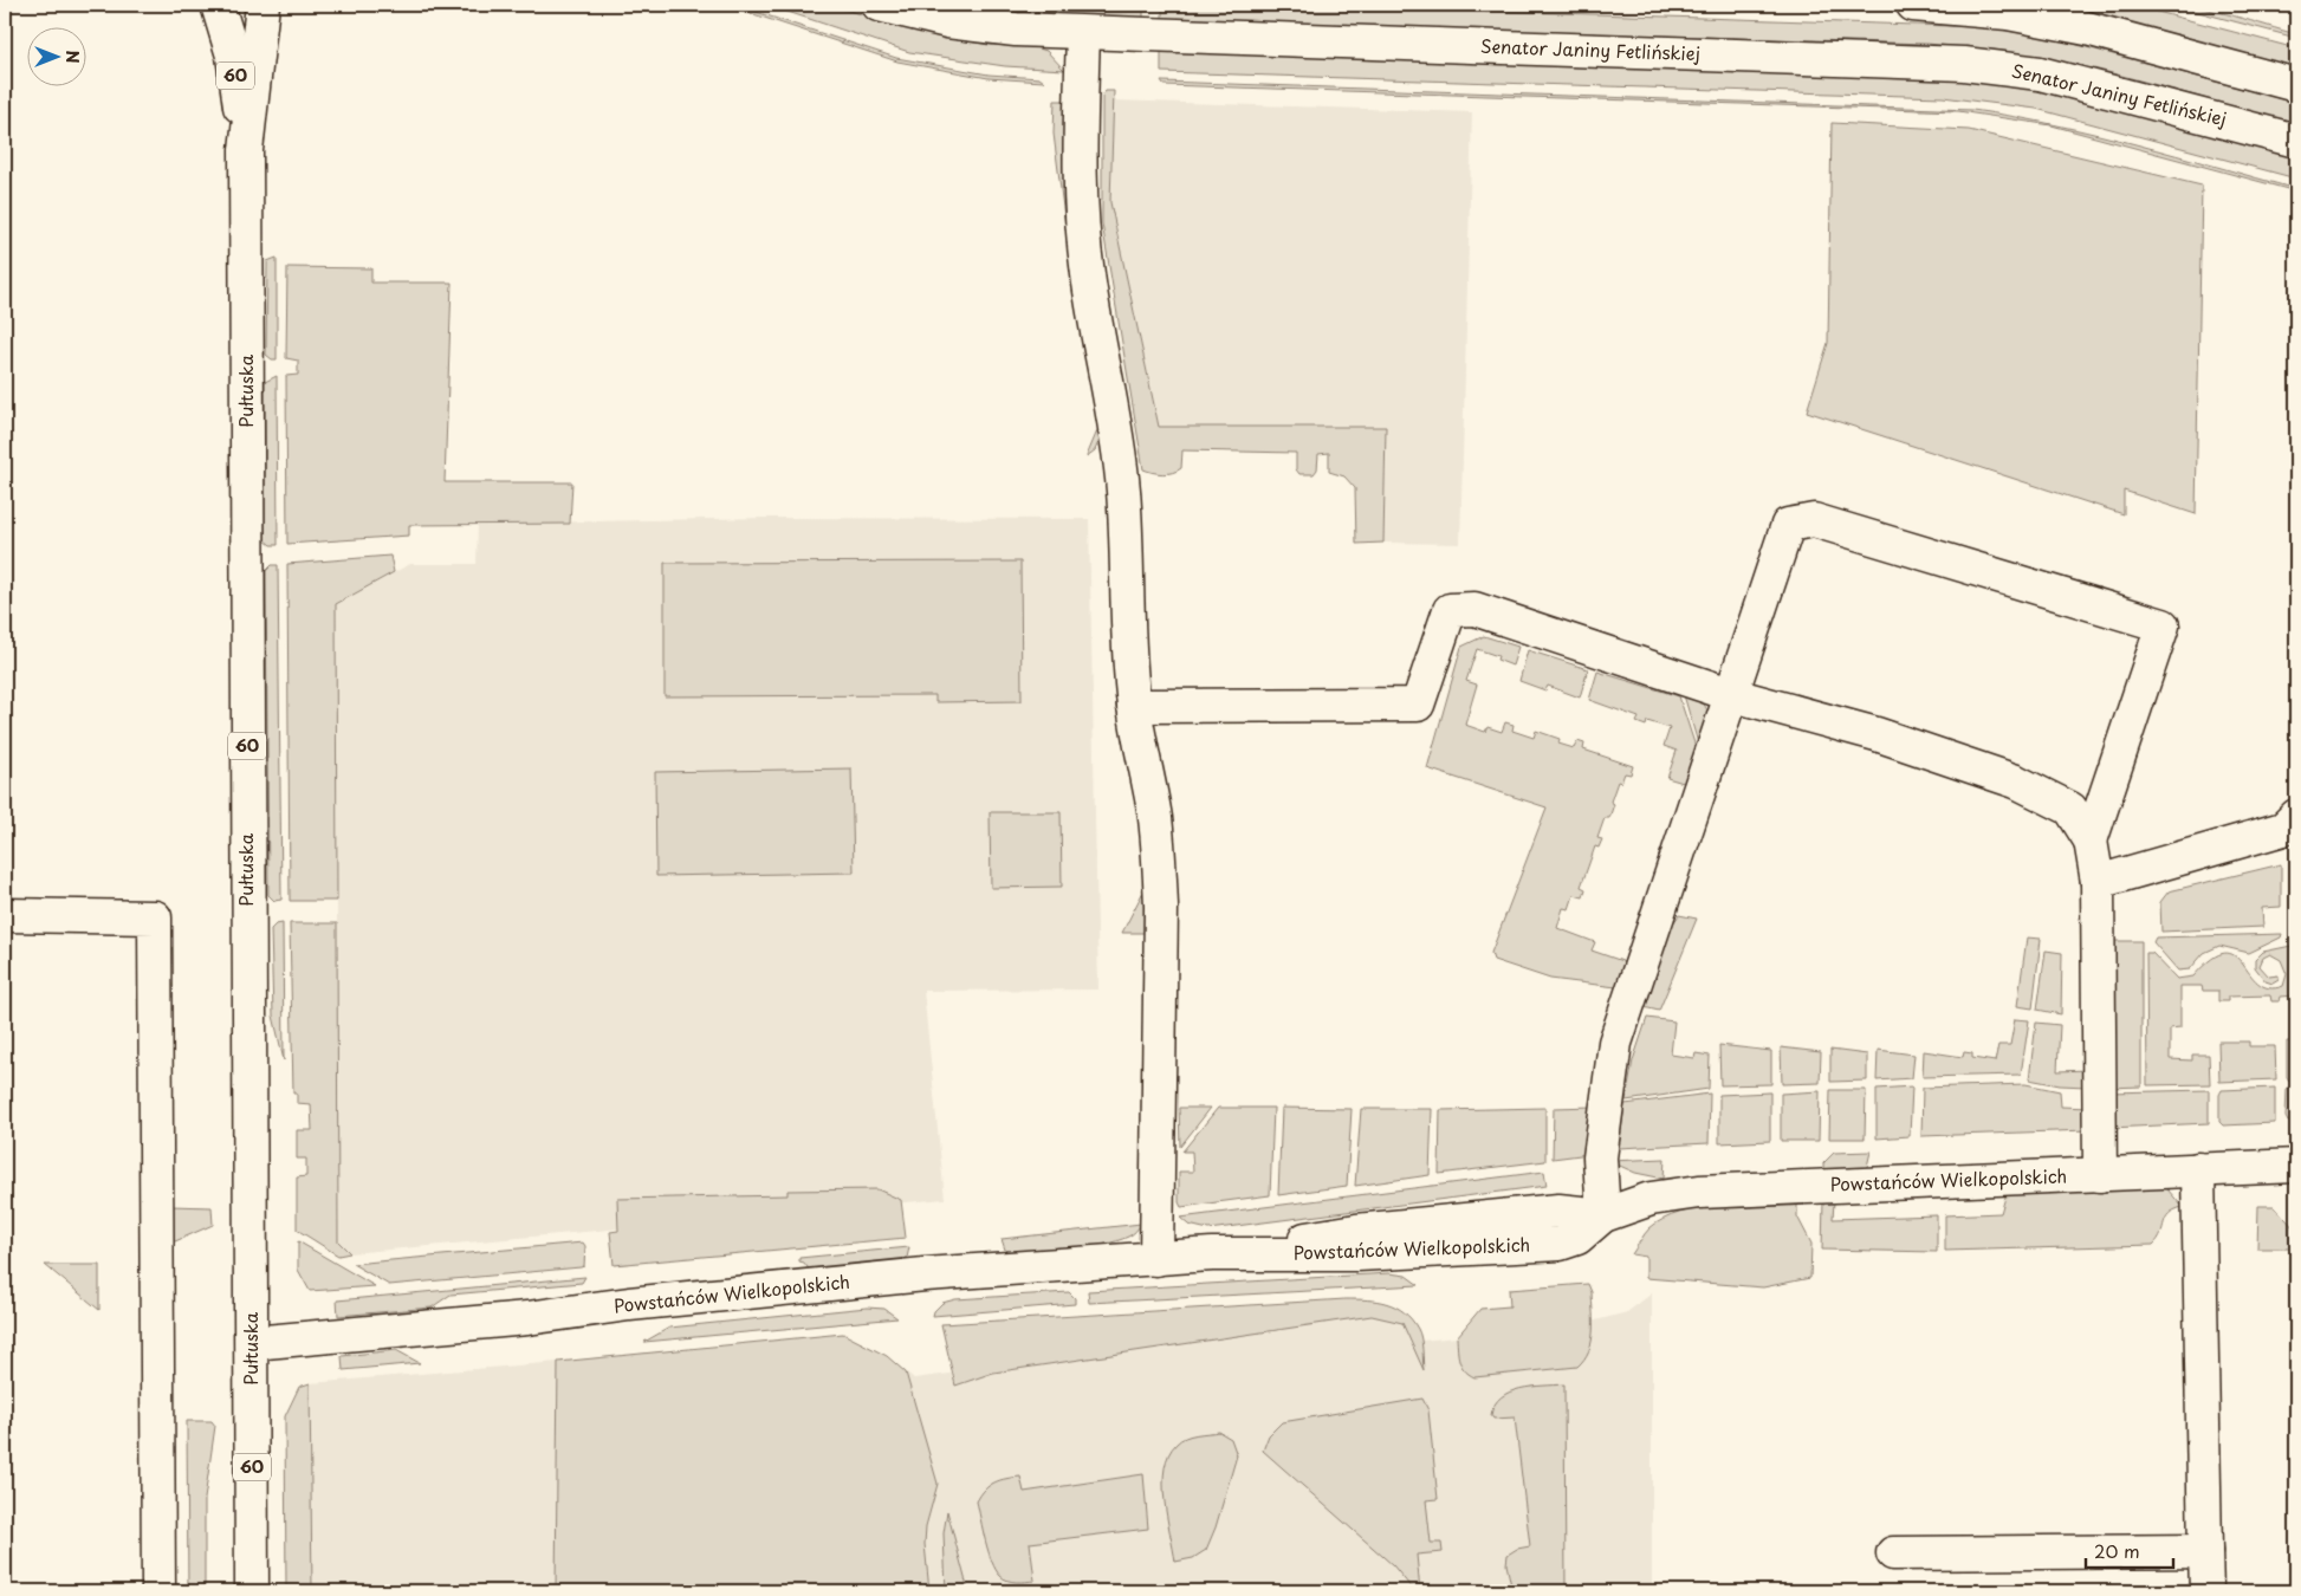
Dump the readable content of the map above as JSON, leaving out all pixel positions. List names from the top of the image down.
{
  "streets": {
    "street": [
      "Senator Janiny Fetlińskiej",
      "60",
      "Pułtuska",
      "Powstańców Wielkopolskich"
    ]
  },
  "crossings": [
    ["Pułtuska", "Powstańców Wielkopolskich"]
  ],
  "scale_bar": "20 m",
  "north": "right"
}
